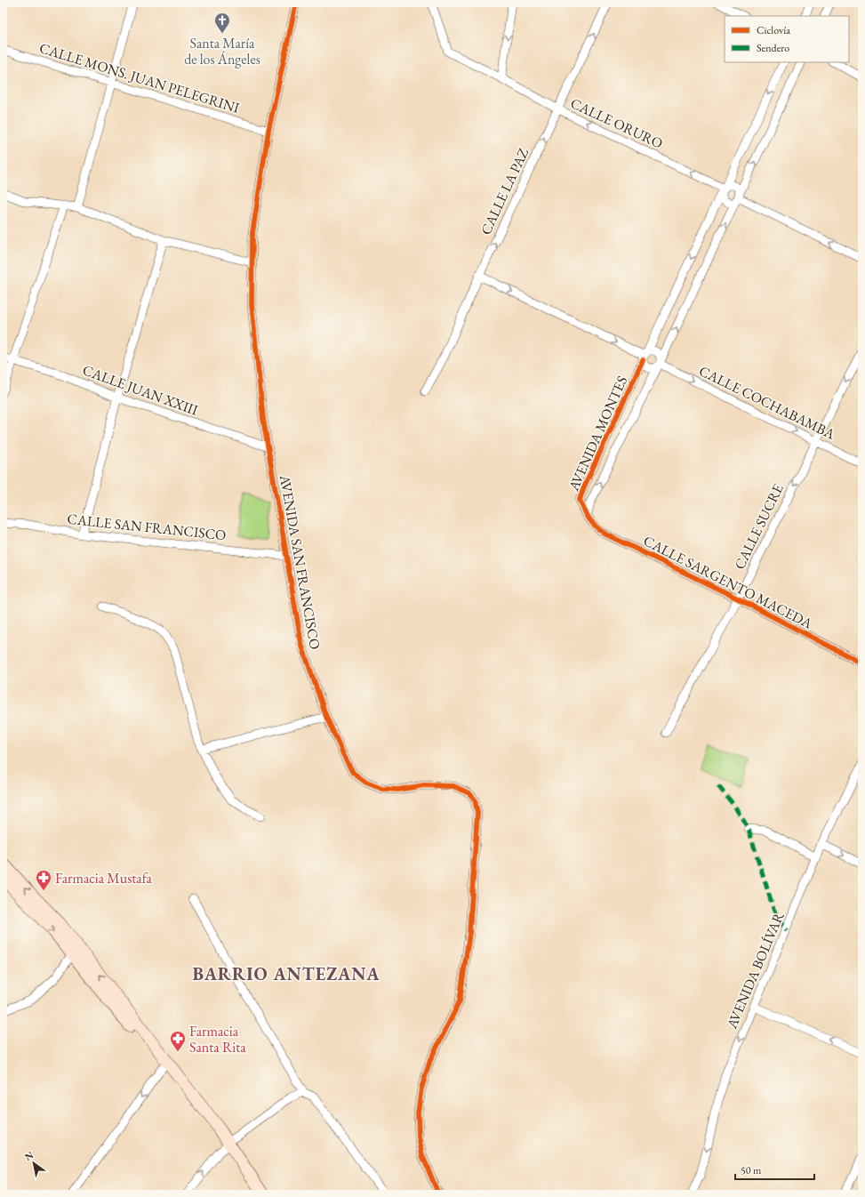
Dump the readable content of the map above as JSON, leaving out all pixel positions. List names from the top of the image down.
{
  "streets": {
    "street": [
      "CALLE MONS. JUAN PELEGRINI",
      "CALLE ORURO",
      "CALLE LA PAZ",
      "CALLE JUAN XXIII",
      "CALLE COCHABAMBA",
      "AVENIDA MONTES",
      "CALLE SAN FRANCISCO",
      "CALLE SUCRE",
      "AVENIDA SAN FRANCISCO",
      "CALLE SARGENTO MACEDA",
      "AVENIDA BOLÍVAR"
    ]
  },
  "crossings": [
    ["CALLE MONS. JUAN PELEGRINI", "AVENIDA SAN FRANCISCO"],
    ["CALLE ORURO", "CALLE LA PAZ"],
    ["CALLE ORURO", "AVENIDA MONTES"],
    ["CALLE JUAN XXIII", "AVENIDA SAN FRANCISCO"],
    ["CALLE COCHABAMBA", "AVENIDA MONTES"],
    ["CALLE COCHABAMBA", "CALLE SUCRE"],
    ["AVENIDA MONTES", "CALLE SARGENTO MACEDA"],
    ["CALLE SAN FRANCISCO", "AVENIDA SAN FRANCISCO"],
    ["CALLE SUCRE", "CALLE SARGENTO MACEDA"]
  ],
  "one_way": [
    "CALLE ORURO",
    "CALLE LA PAZ",
    "CALLE COCHABAMBA",
    "CALLE SUCRE",
    "AVENIDA BOLÍVAR"
  ],
  "districts": ["BARRIO ANTEZANA"],
  "places": {
    "church": ["Santa María de los Ángeles"],
    "pharmacy": ["Farmacia Mustafa", "Farmacia Santa Rita"]
  },
  "legend": ["Ciclovía", "Sendero"],
  "scale_bar": "50 m",
  "north": "top left"
}
